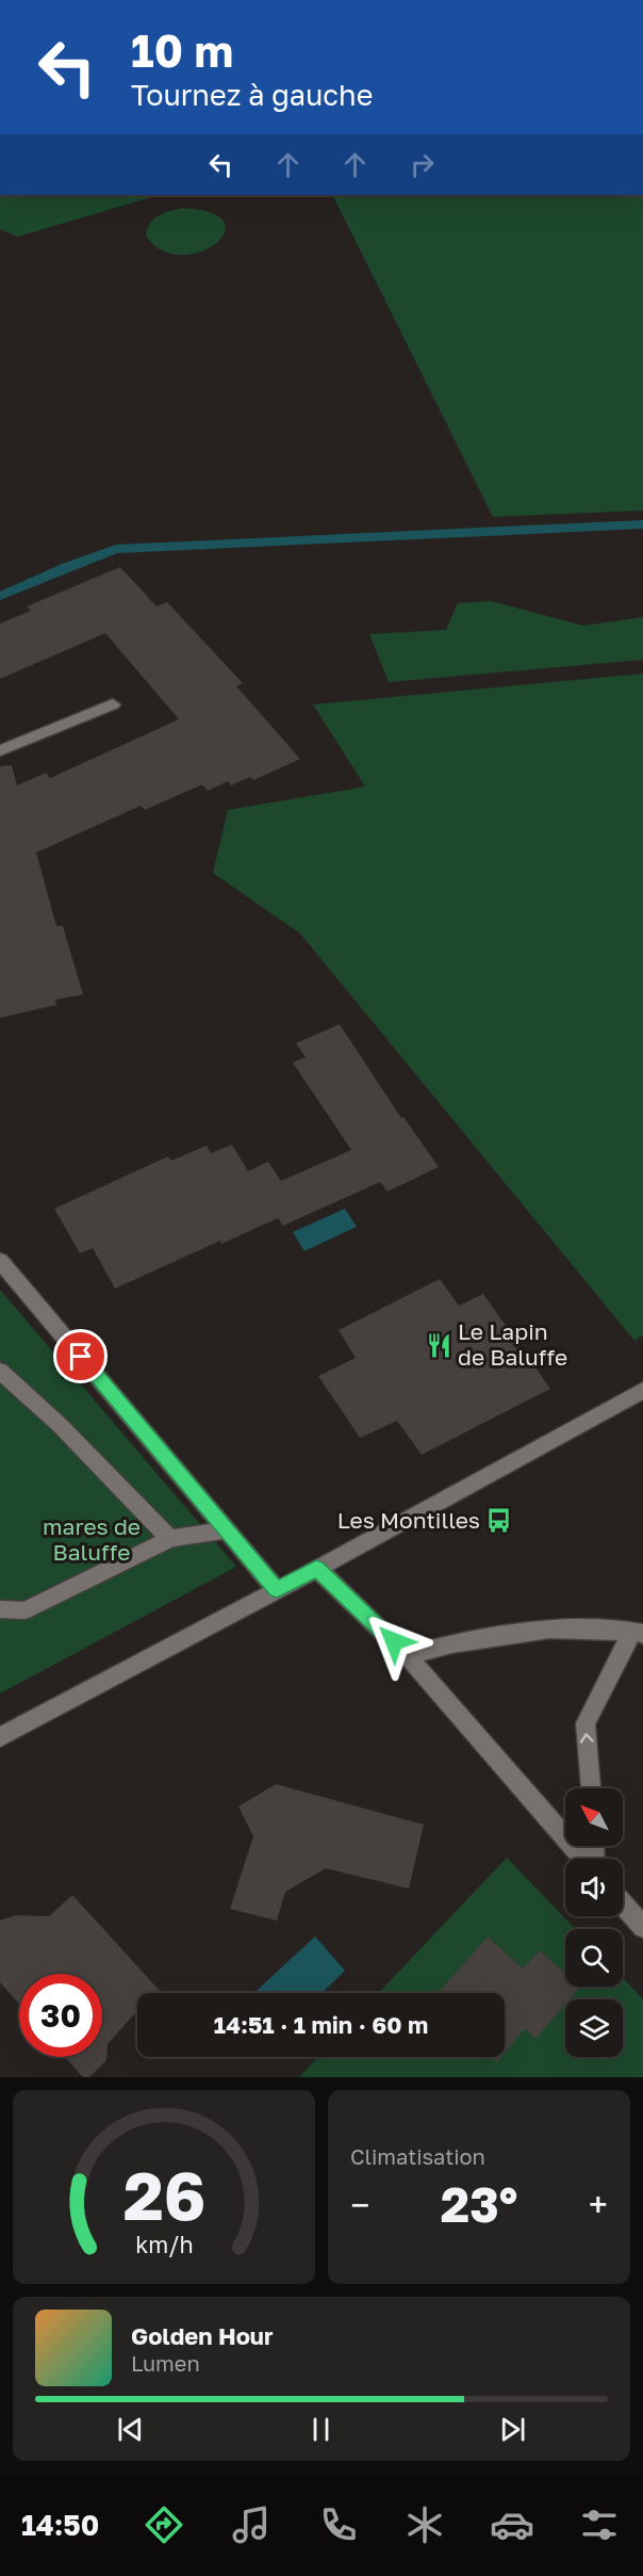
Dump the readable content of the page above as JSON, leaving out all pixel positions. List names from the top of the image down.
{
  "parks": ["mares de Baluffe"],
  "places": {
    "restaurant": ["Le Lapin de Baluffe"],
    "bus stop": ["Les Montilles"]
  },
  "north": "top left",
  "page": {
    "turn": ["10 m", "Tournez à gauche"],
    "limit": "30",
    "trip": "14:51 · 1 min · 60 m",
    "tile": "Climatisation",
    "heat": ["−", "23°", "+"],
    "song": ["Golden Hour", "Lumen"],
    "tabs": "14:50",
    "gauge": ["26", "km/h"]
  }
}
